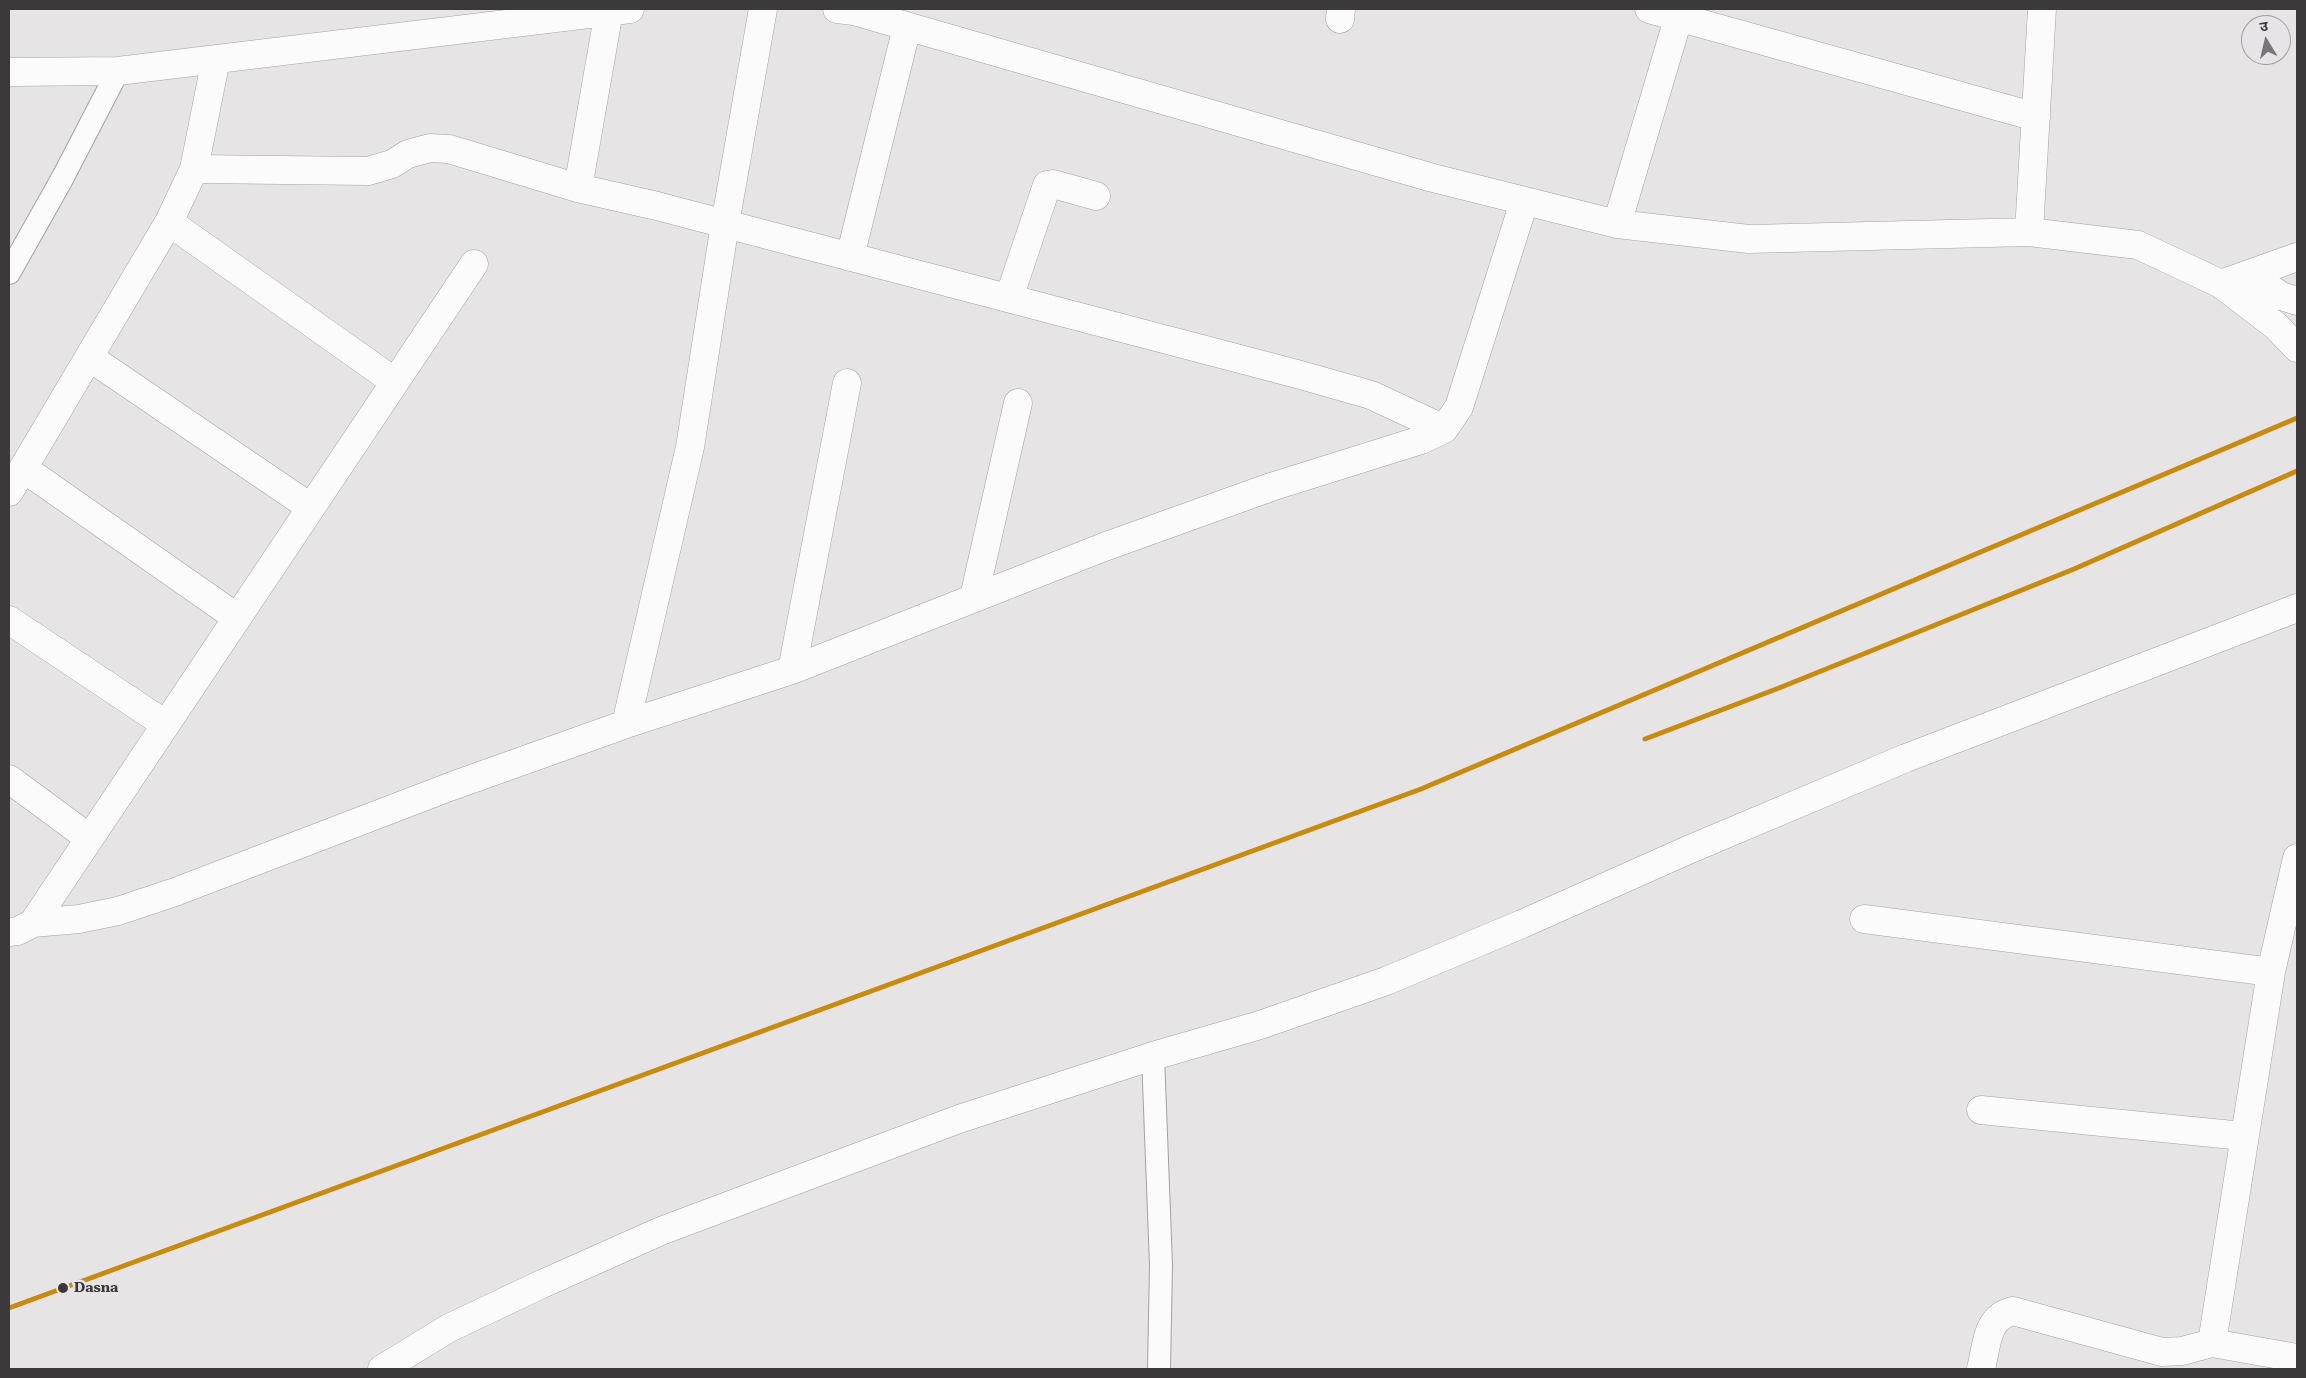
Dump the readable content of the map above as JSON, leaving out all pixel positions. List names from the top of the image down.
{
  "places": ["Dasna"],
  "north": "top"
}
